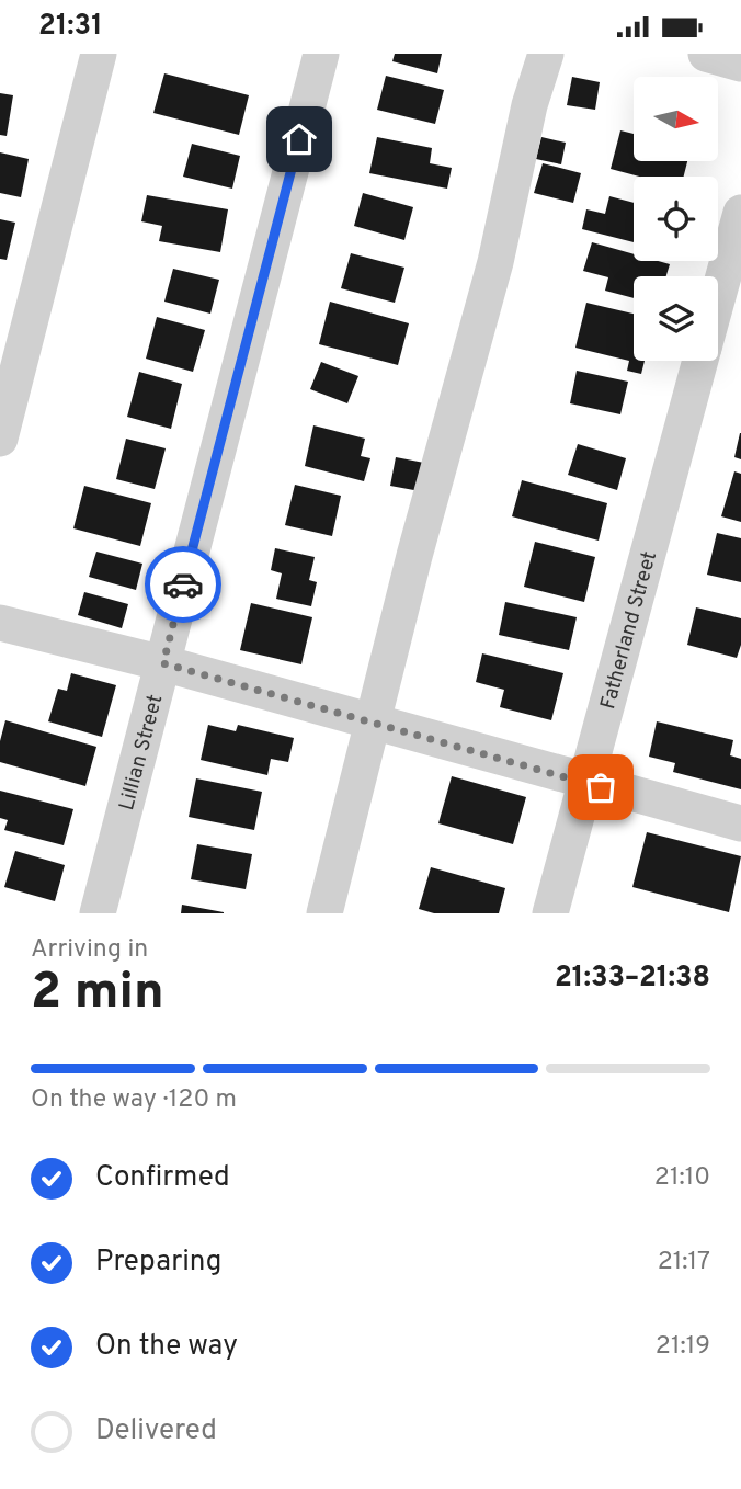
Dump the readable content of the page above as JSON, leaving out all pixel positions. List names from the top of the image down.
{
  "streets": {
    "street": ["Fatherland Street", "Lillian Street"]
  },
  "north": "right",
  "page": {
    "status": "21:31",
    "heading": ["2 min", "Arriving in", "21:33–21:38"],
    "bar": "On the way · 120 m",
    "list": [
      ["Confirmed", "21:10"],
      ["Preparing", "21:17"],
      ["On the way", "21:19"],
      "Delivered"
    ]
  }
}
